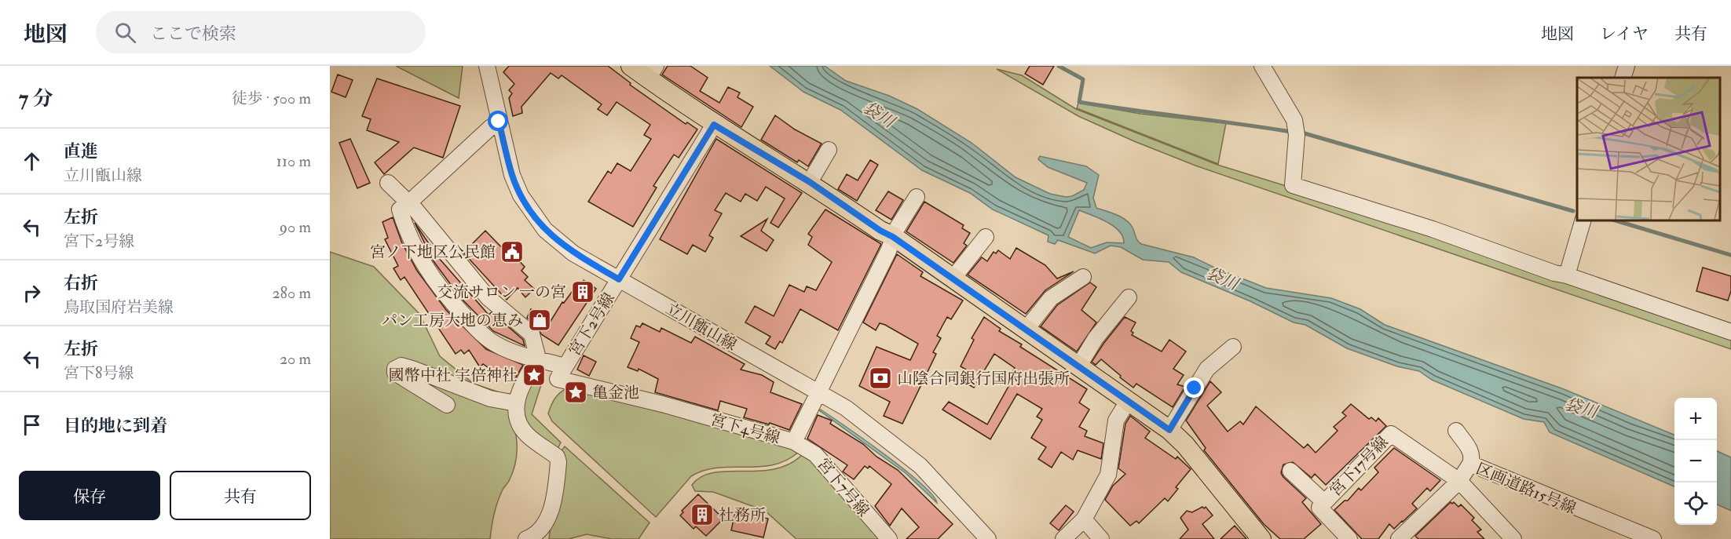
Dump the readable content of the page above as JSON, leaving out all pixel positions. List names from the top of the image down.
{
  "streets": {
    "street": [
      "宮下2号線",
      "立川甑山線",
      "宮下4号線",
      "宮下17号線",
      "宮下7号線",
      "区画道路15号線"
    ]
  },
  "crossings": [
    ["宮下2号線", "立川甑山線"],
    ["宮下2号線", "宮下4号線"],
    ["立川甑山線", "宮下4号線"],
    ["宮下4号線", "宮下7号線"],
    ["宮下17号線", "区画道路15号線"]
  ],
  "water": ["袋川"],
  "places": {
    "public building": ["宮ノ下地区公民館"],
    "building": ["交流サロン 一の宮", "社務所"],
    "shop": ["パン工房大地の恵み"],
    "place": ["國幣中社 宇倍神社", "亀金池"],
    "bank": ["山陰合同銀行国府出張所"]
  },
  "page": {
    "header": "地図",
    "search": "ここで検索",
    "nav": ["地図", "レイヤ", "共有"],
    "heading": ["7 分", "徒歩 · 500 m"],
    "list": [
      ["直進", "立川甑山線", "110 m"],
      ["左折", "宮下2号線", "90 m"],
      ["右折", "鳥取国府岩美線", "280 m"],
      ["左折", "宮下8号線", "20 m"],
      "目的地に到着"
    ],
    "map_buttons": ["+", "−"],
    "buttons": ["保存", "共有"]
  }
}
